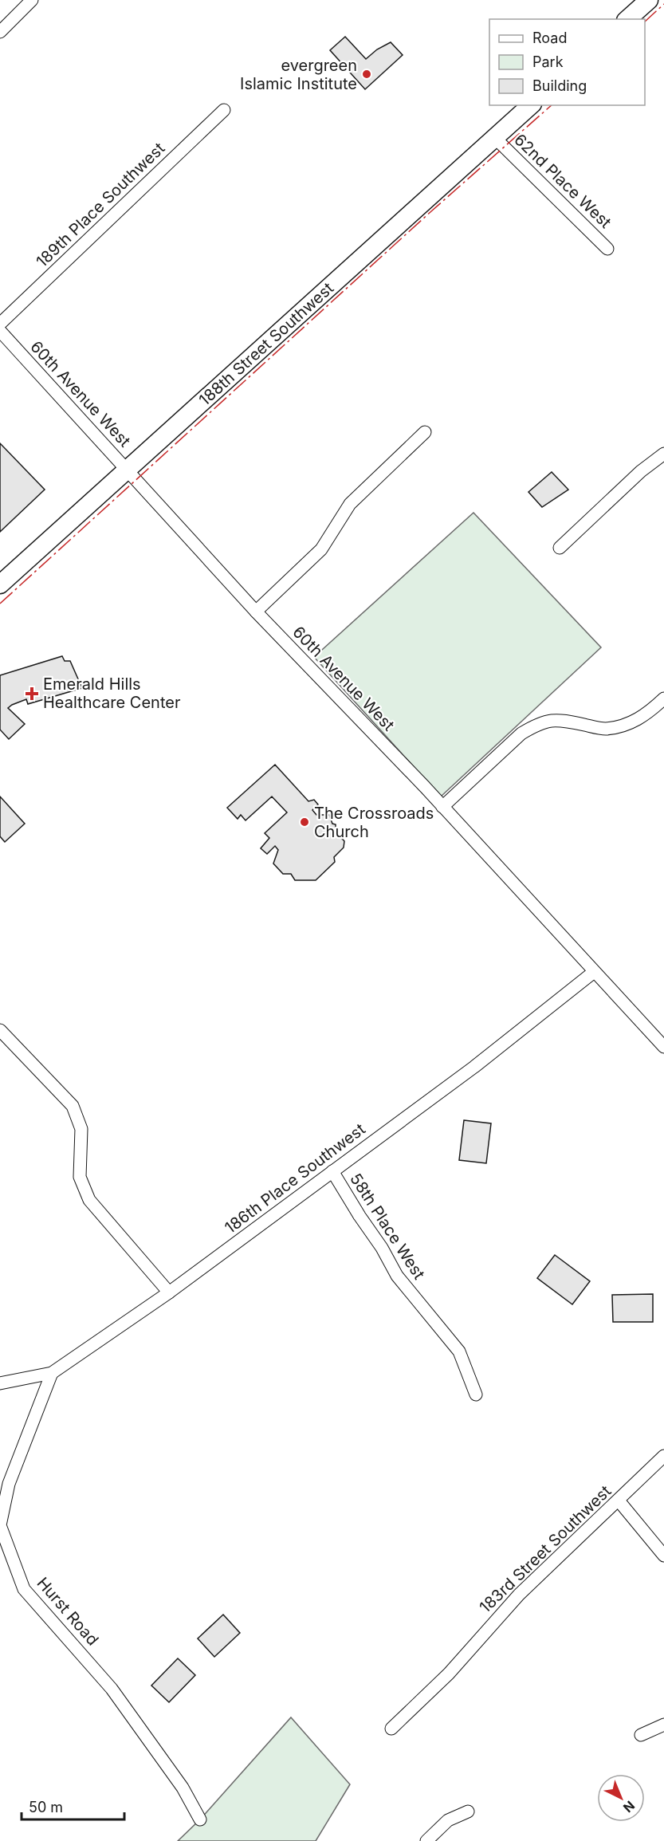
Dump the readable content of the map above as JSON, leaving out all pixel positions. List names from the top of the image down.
{
  "streets": {
    "street": [
      "62nd Place West",
      "189th Place Southwest",
      "188th Street Southwest",
      "60th Avenue West",
      "186th Place Southwest",
      "58th Place West",
      "183rd Street Southwest",
      "Hurst Road"
    ]
  },
  "crossings": [
    ["62nd Place West", "188th Street Southwest"],
    ["188th Street Southwest", "60th Avenue West"],
    ["60th Avenue West", "186th Place Southwest"],
    ["186th Place Southwest", "58th Place West"],
    ["186th Place Southwest", "Hurst Road"]
  ],
  "places": {
    "other": ["evergreen Islamic Institute", "The Crossroads Church"],
    "health": ["Emerald Hills Healthcare Center"]
  },
  "legend": ["Road", "Park", "Building"],
  "scale_bar": "50 m",
  "north": "bottom right"
}
